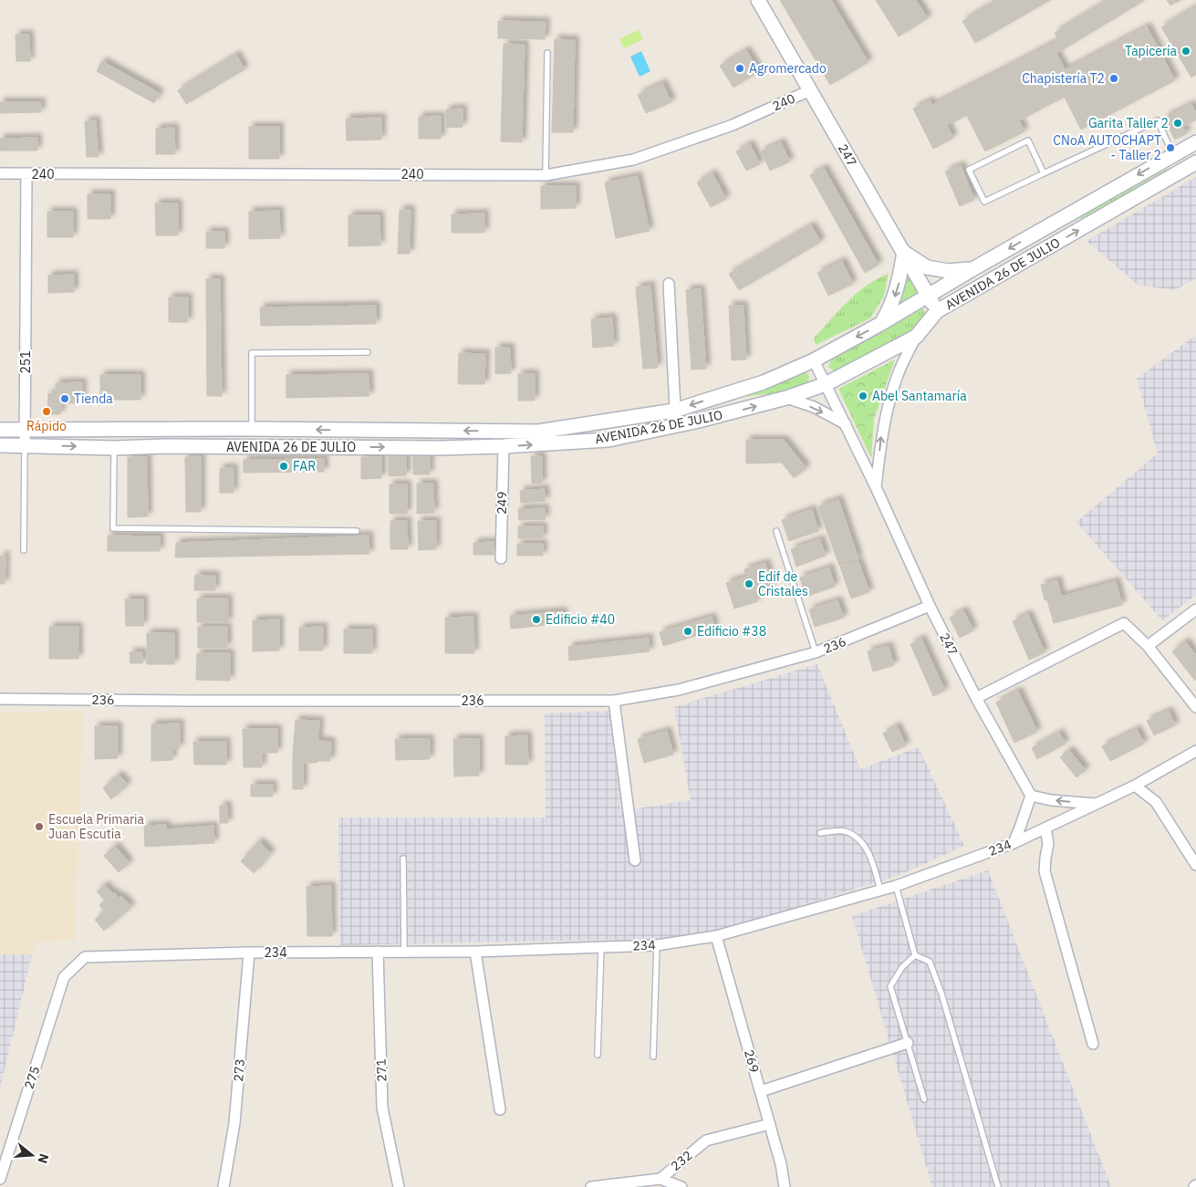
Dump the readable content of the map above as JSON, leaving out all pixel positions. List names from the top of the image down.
{
  "streets": {
    "street": [
      "240",
      "247",
      "AVENIDA 26 DE JULIO",
      "251",
      "249",
      "236",
      "234",
      "269",
      "273",
      "271",
      "275",
      "232"
    ]
  },
  "crossings": [
    ["240", "247"],
    ["240", "251"],
    ["247", "AVENIDA 26 DE JULIO"],
    ["247", "236"],
    ["AVENIDA 26 DE JULIO", "251"],
    ["AVENIDA 26 DE JULIO", "249"],
    ["234", "269"],
    ["234", "273"],
    ["234", "271"],
    ["234", "275"],
    ["269", "232"]
  ],
  "places": [
    "Tapicería",
    "Agromercado",
    "Chapistería T2",
    "Garita Taller 2",
    "CNoA AUTOCHAPT - Taller 2",
    "Abel Santamaría",
    "Tienda",
    "Rápido",
    "FAR",
    "Edif de Cristales",
    "Edificio #40",
    "Edificio #38",
    "Escuela Primaria Juan Escutia"
  ],
  "north": "right"
}
